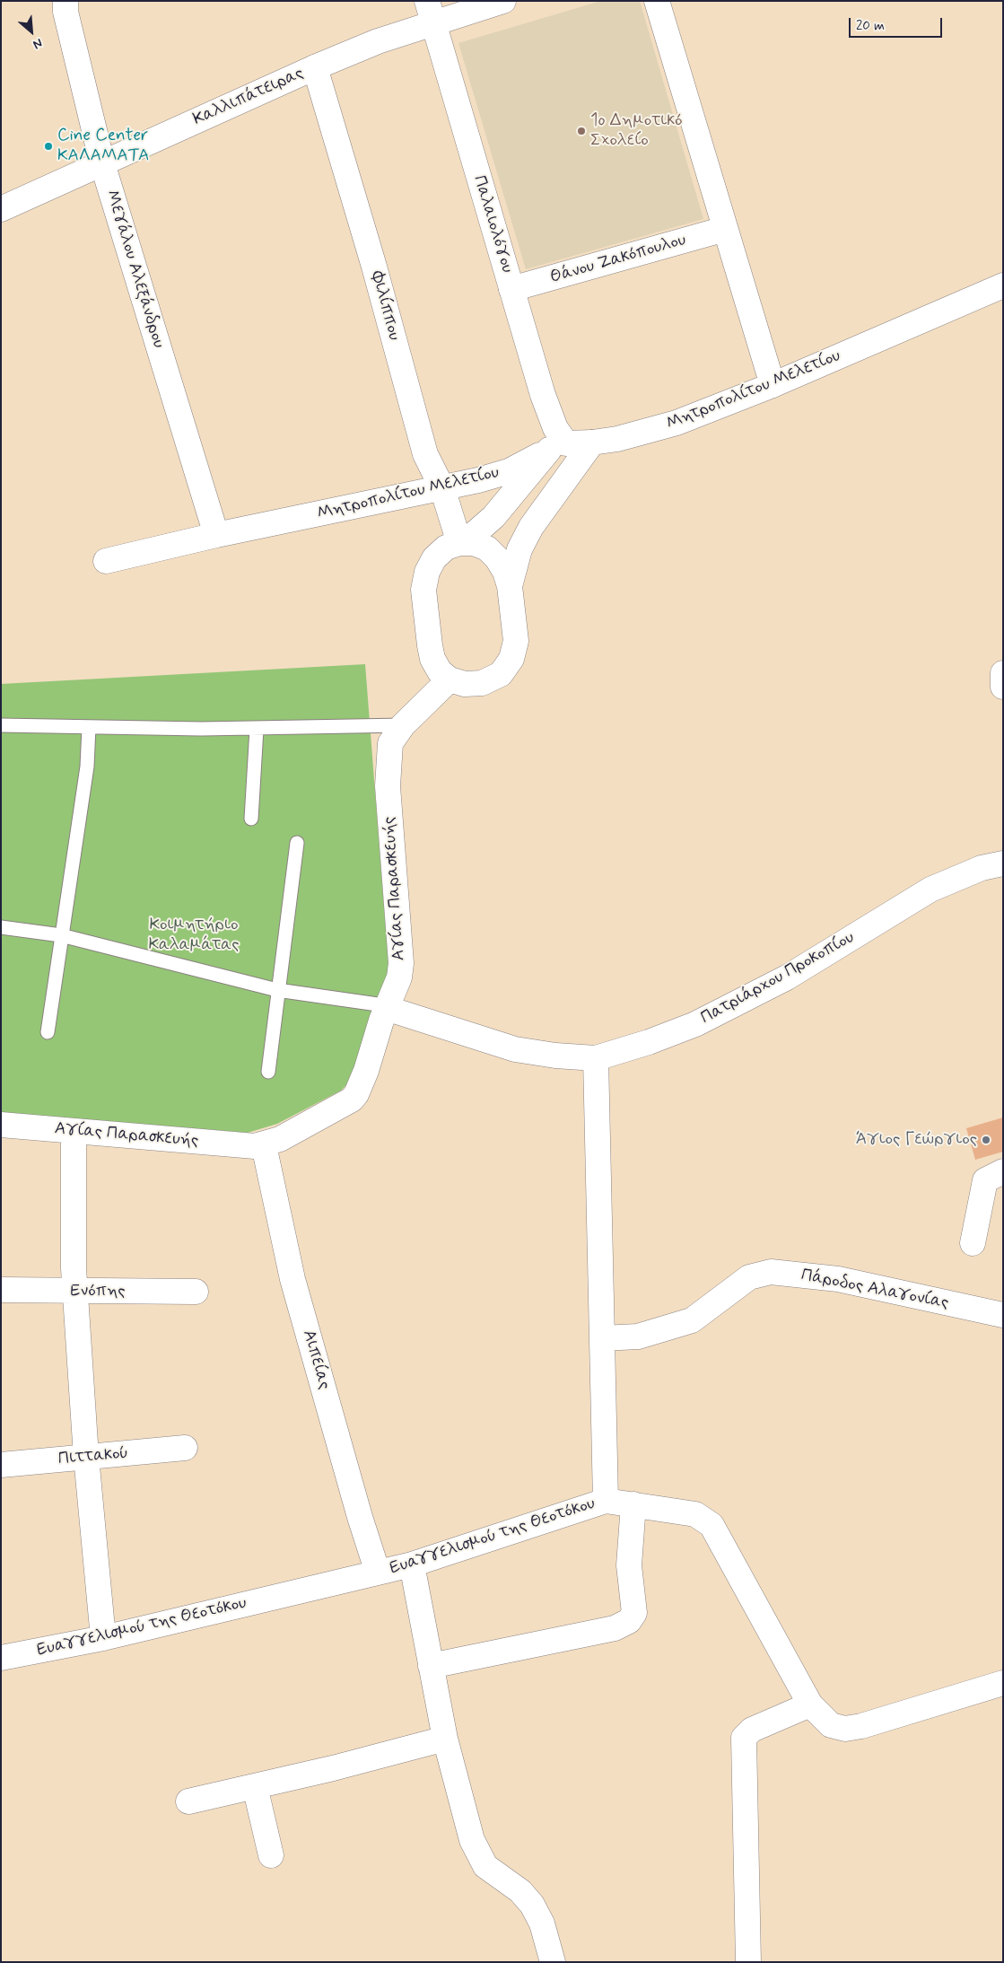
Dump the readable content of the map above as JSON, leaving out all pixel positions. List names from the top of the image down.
{
  "streets": {
    "street": [
      "Καλλιπάτειρας",
      "Παλαιολόγου",
      "Θάνου Ζακόπουλου",
      "Μεγάλου Αλεξάνδρου",
      "Φιλίππου",
      "Μητροπολίτου Μελετίου",
      "Αγίας Παρασκευής",
      "Πατριάρχου Προκοπίου",
      "Πάροδος Αλαγονίας",
      "Ενόπης",
      "Αιπείας",
      "Πιττακού",
      "Ευαγγελισμού της Θεοτόκου"
    ]
  },
  "crossings": [
    ["Καλλιπάτειρας", "Παλαιολόγου"],
    ["Καλλιπάτειρας", "Μεγάλου Αλεξάνδρου"],
    ["Καλλιπάτειρας", "Φιλίππου"],
    ["Παλαιολόγου", "Θάνου Ζακόπουλου"],
    ["Παλαιολόγου", "Μητροπολίτου Μελετίου"],
    ["Μεγάλου Αλεξάνδρου", "Μητροπολίτου Μελετίου"],
    ["Φιλίππου", "Μητροπολίτου Μελετίου"],
    ["Φιλίππου", "Αγίας Παρασκευής"],
    ["Αγίας Παρασκευής", "Πατριάρχου Προκοπίου"],
    ["Αγίας Παρασκευής", "Αιπείας"],
    ["Αιπείας", "Ευαγγελισμού της Θεοτόκου"]
  ],
  "parks": ["Κοιμητήριο Καλαμάτας"],
  "places": ["1o Δημοτικό Σχολείο", "Cine Center ΚΑΛΑΜΑΤΑ", "Άγιος Γεώργιος"],
  "scale_bar": "20 m",
  "north": "bottom right"
}
